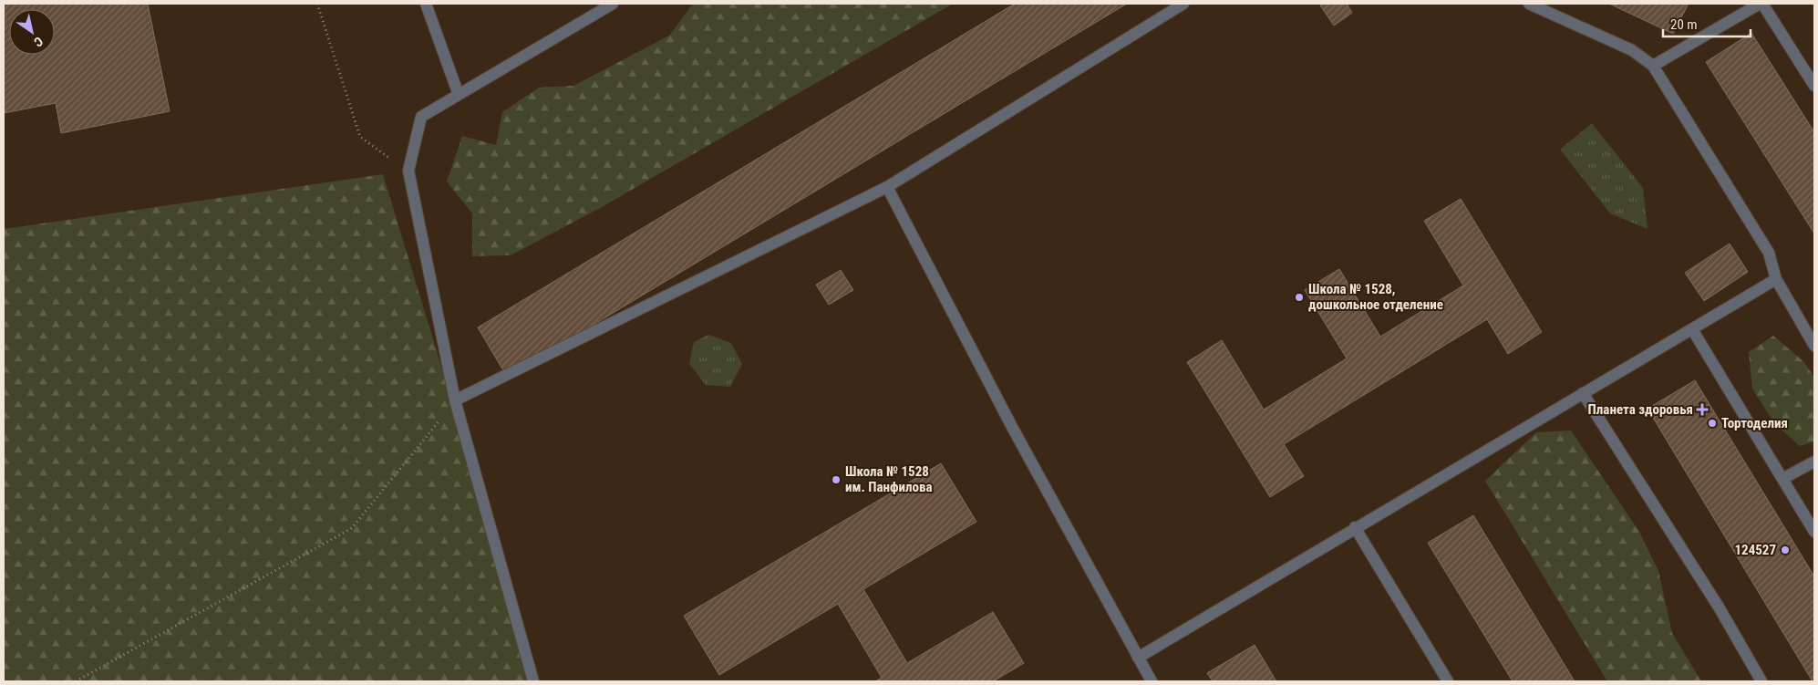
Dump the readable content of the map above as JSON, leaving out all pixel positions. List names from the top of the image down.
{
  "places": {
    "other": [
      "Школа № 1528, дошкольное отделение",
      "Тортоделия",
      "Школа № 1528 им. Панфилова",
      "124527"
    ],
    "health": ["Планета здоровья"]
  },
  "scale_bar": "20 m",
  "north": "bottom right"
}
